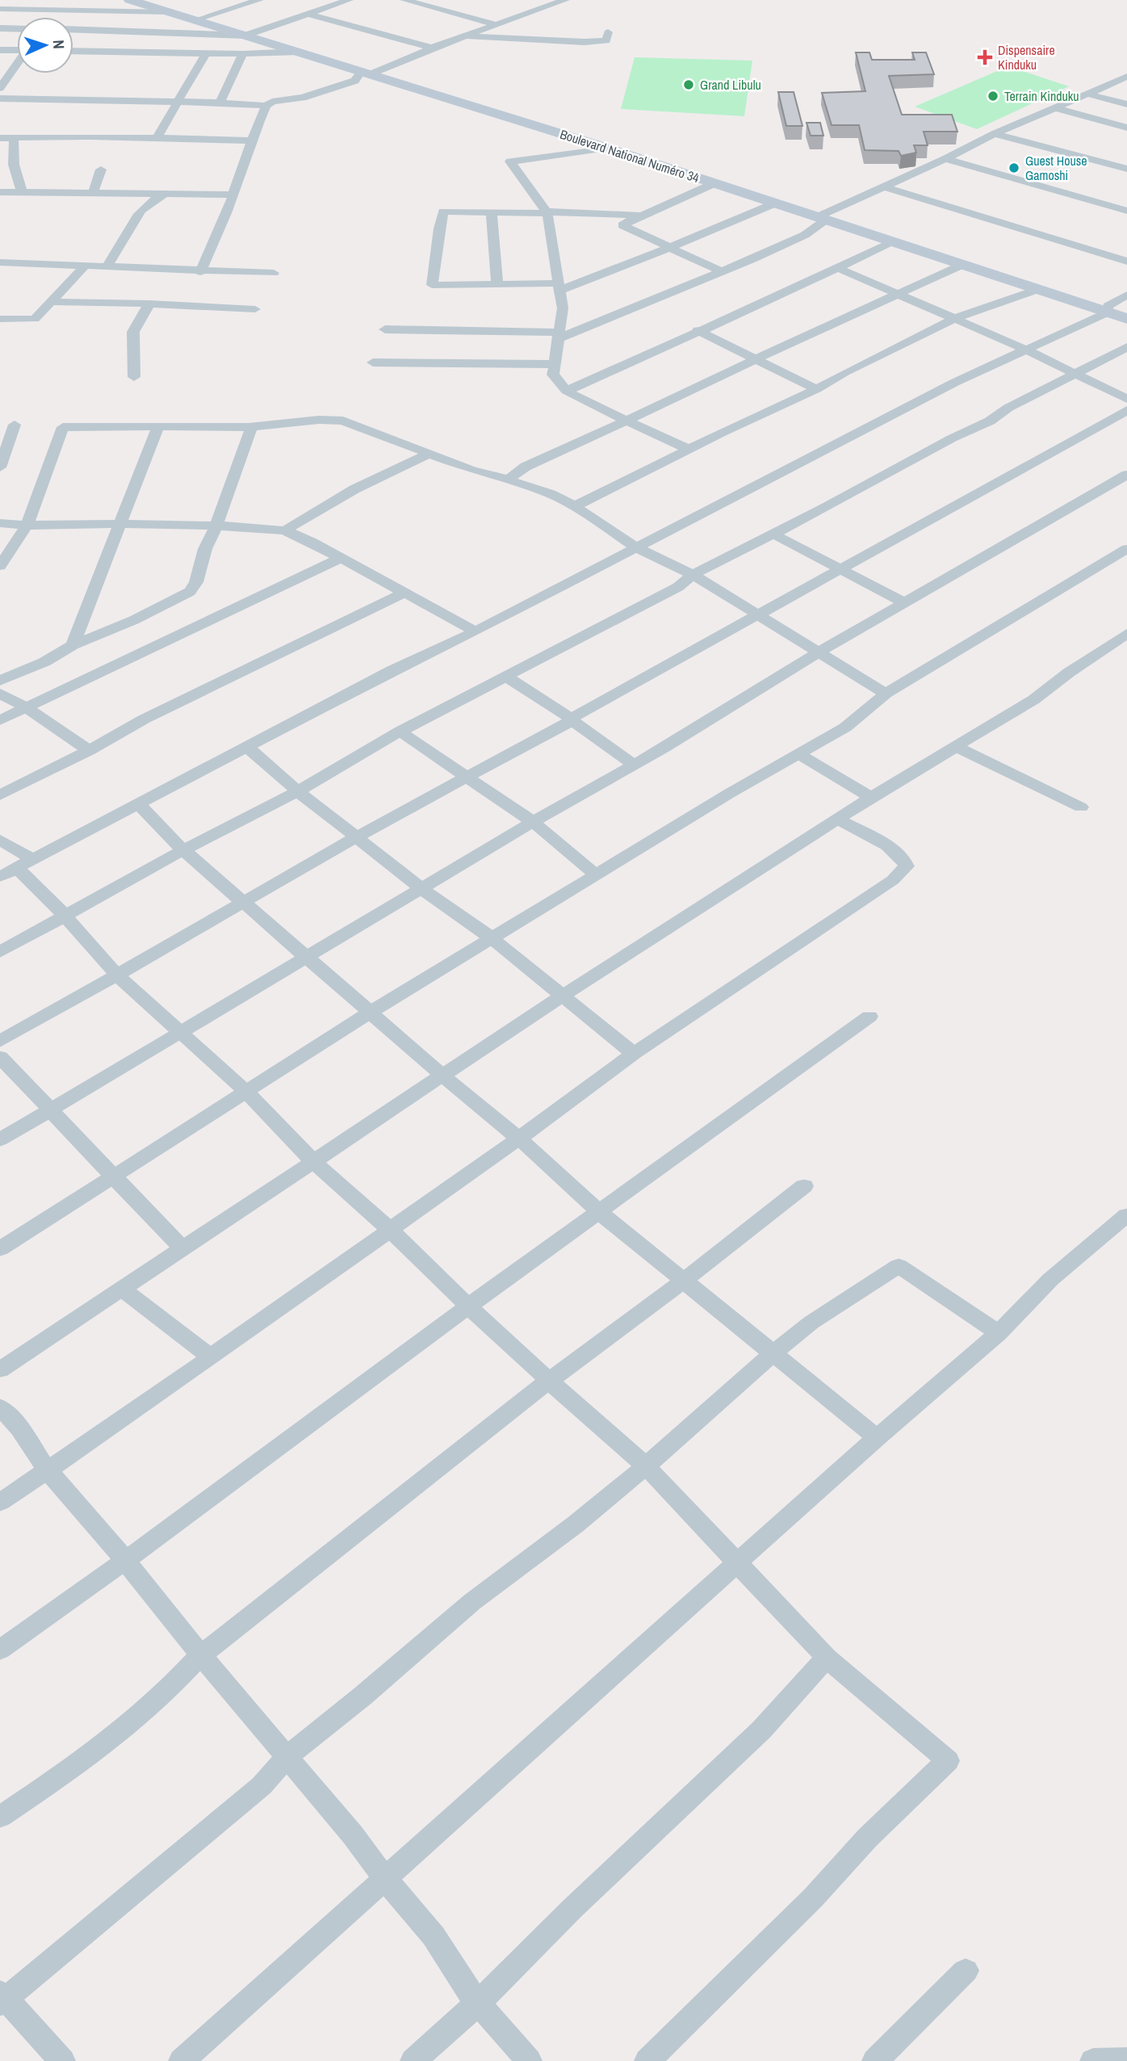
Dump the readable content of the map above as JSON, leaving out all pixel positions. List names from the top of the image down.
{
  "streets": {
    "main road": ["Boulevard National Numéro 34"]
  },
  "places": {
    "health": ["Dispensaire Kinduku"],
    "other": ["Grand Libulu", "Terrain Kinduku", "Guest House Gamoshi"]
  },
  "north": "right"
}
